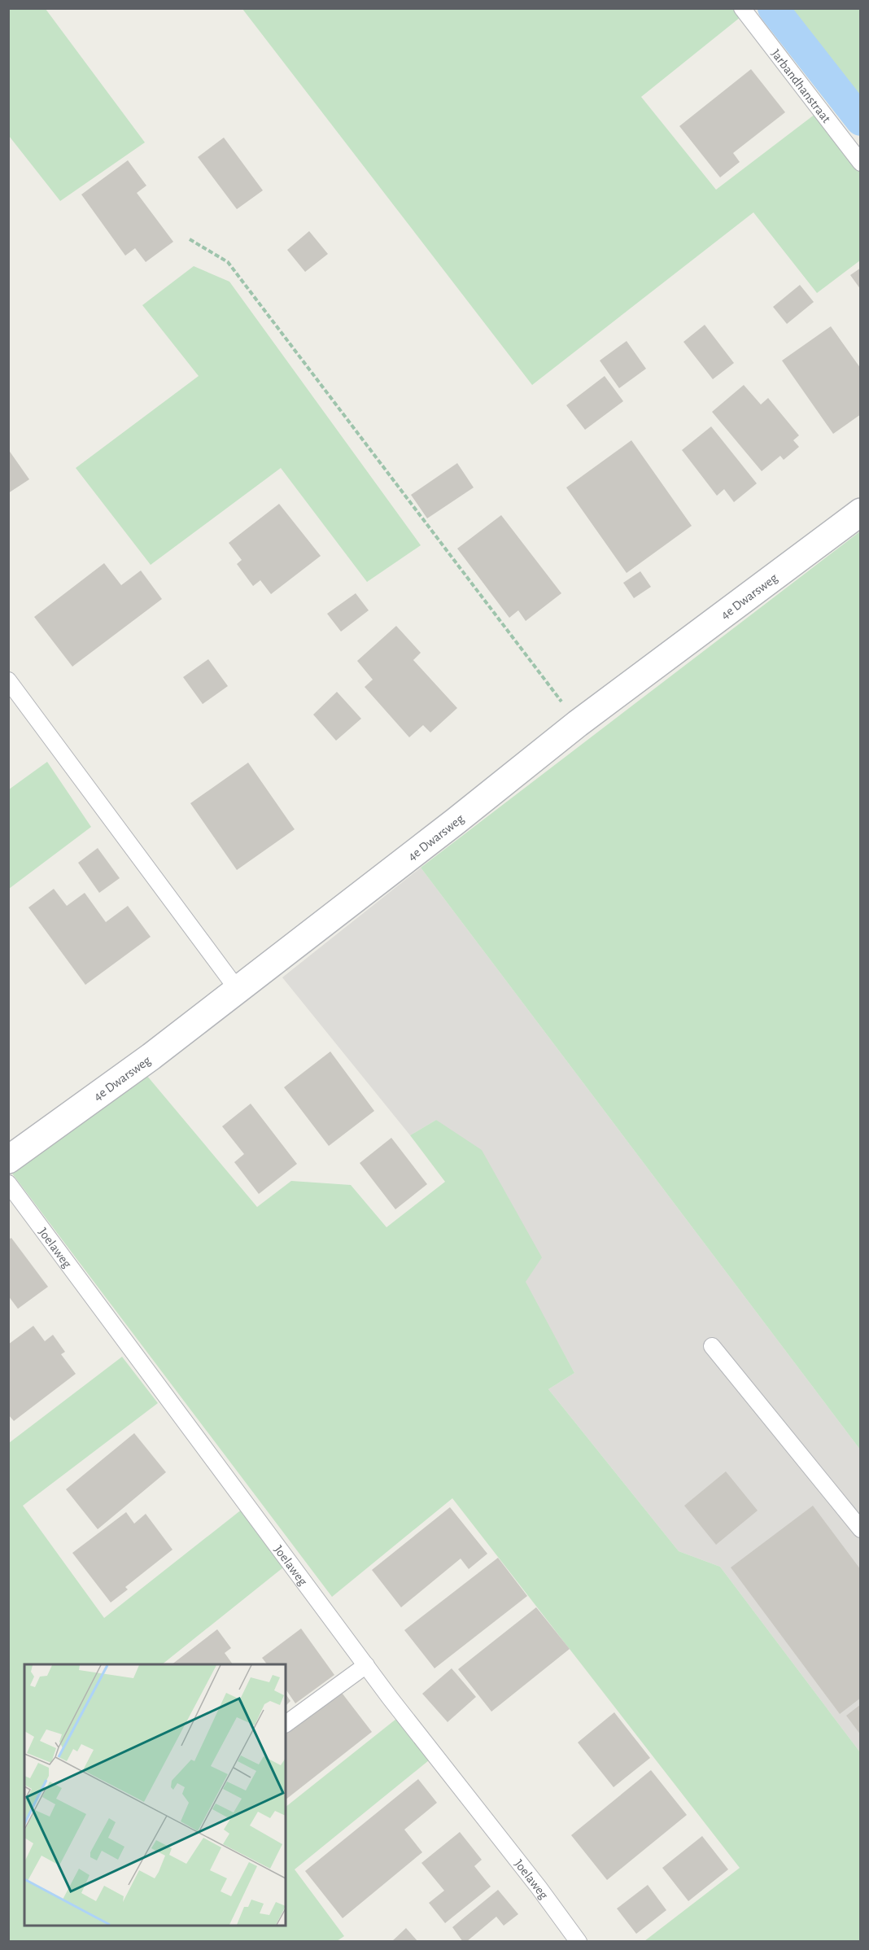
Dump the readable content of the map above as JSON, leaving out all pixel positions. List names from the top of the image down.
{
  "streets": {
    "street": ["4e Dwarsweg"],
    "lane": ["Jarbandhanstraat", "Joelaweg"]
  }
}
